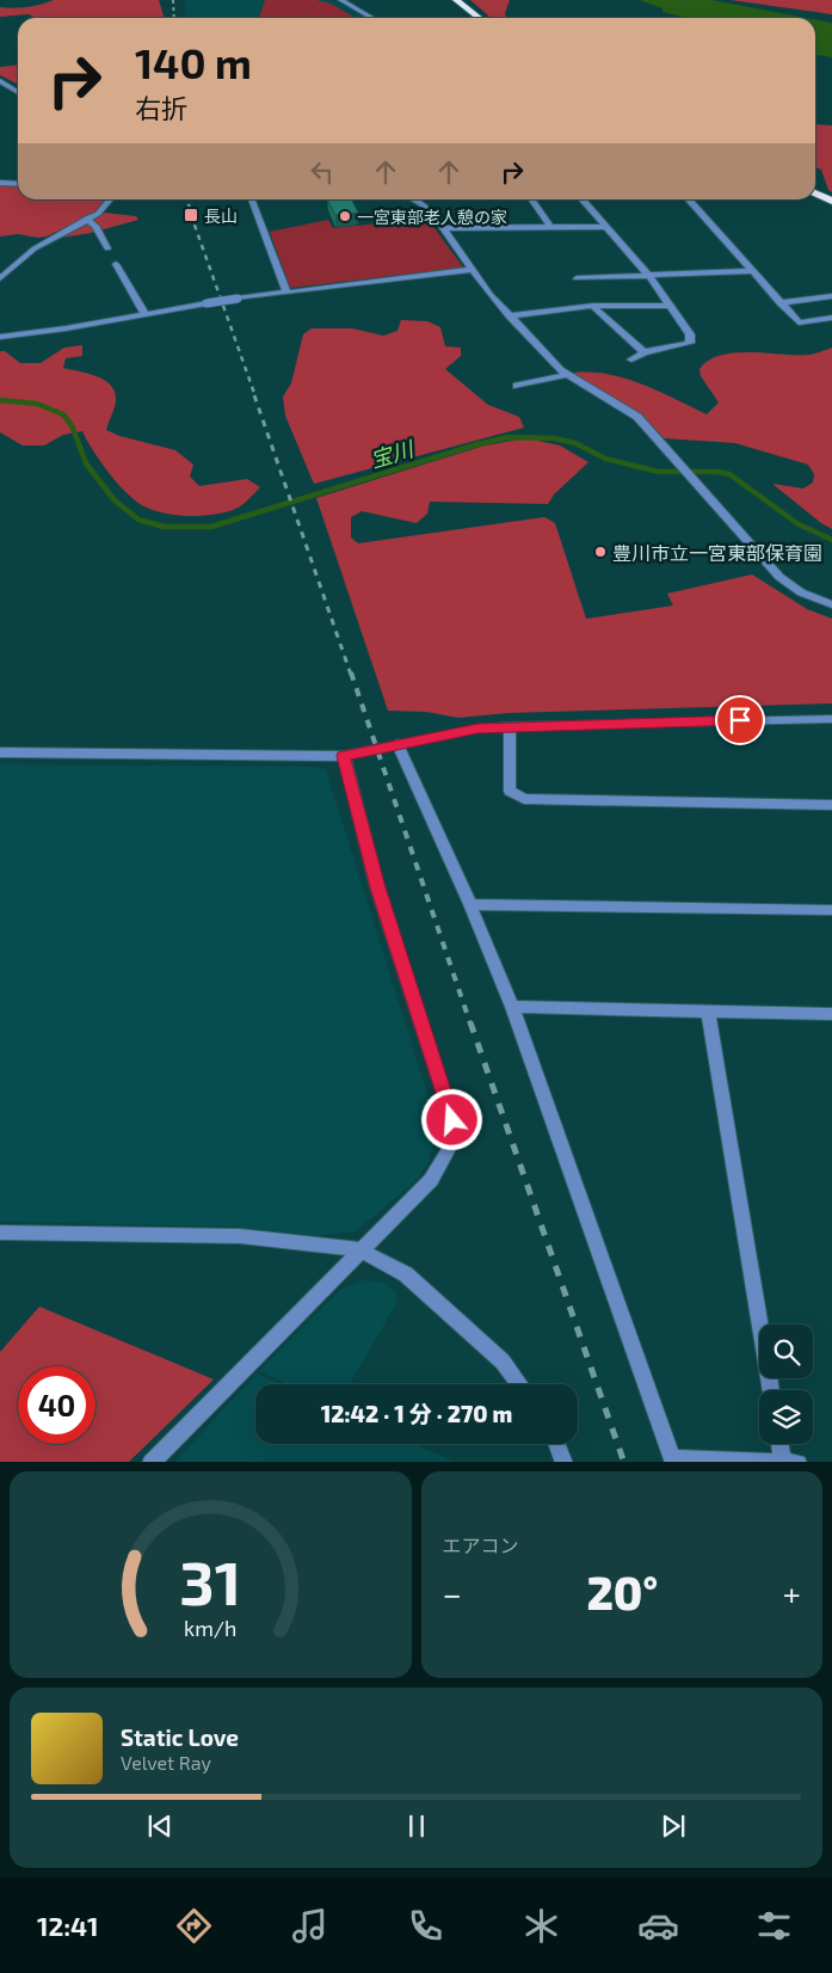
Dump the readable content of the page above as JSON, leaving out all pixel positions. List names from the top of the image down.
{
  "water": ["宝川"],
  "places": {
    "transit": ["長山"],
    "other": ["一宮東部老人憩の家", "豊川市立一宮東部保育園"]
  },
  "page": {
    "turn": ["140 m", "右折"],
    "limit": "40",
    "trip": "12:42 · 1 分 · 270 m",
    "tile": "エアコン",
    "heat": ["−", "20°", "+"],
    "song": ["Static Love", "Velvet Ray"],
    "tabs": "12:41",
    "gauge": ["31", "km/h"]
  }
}
